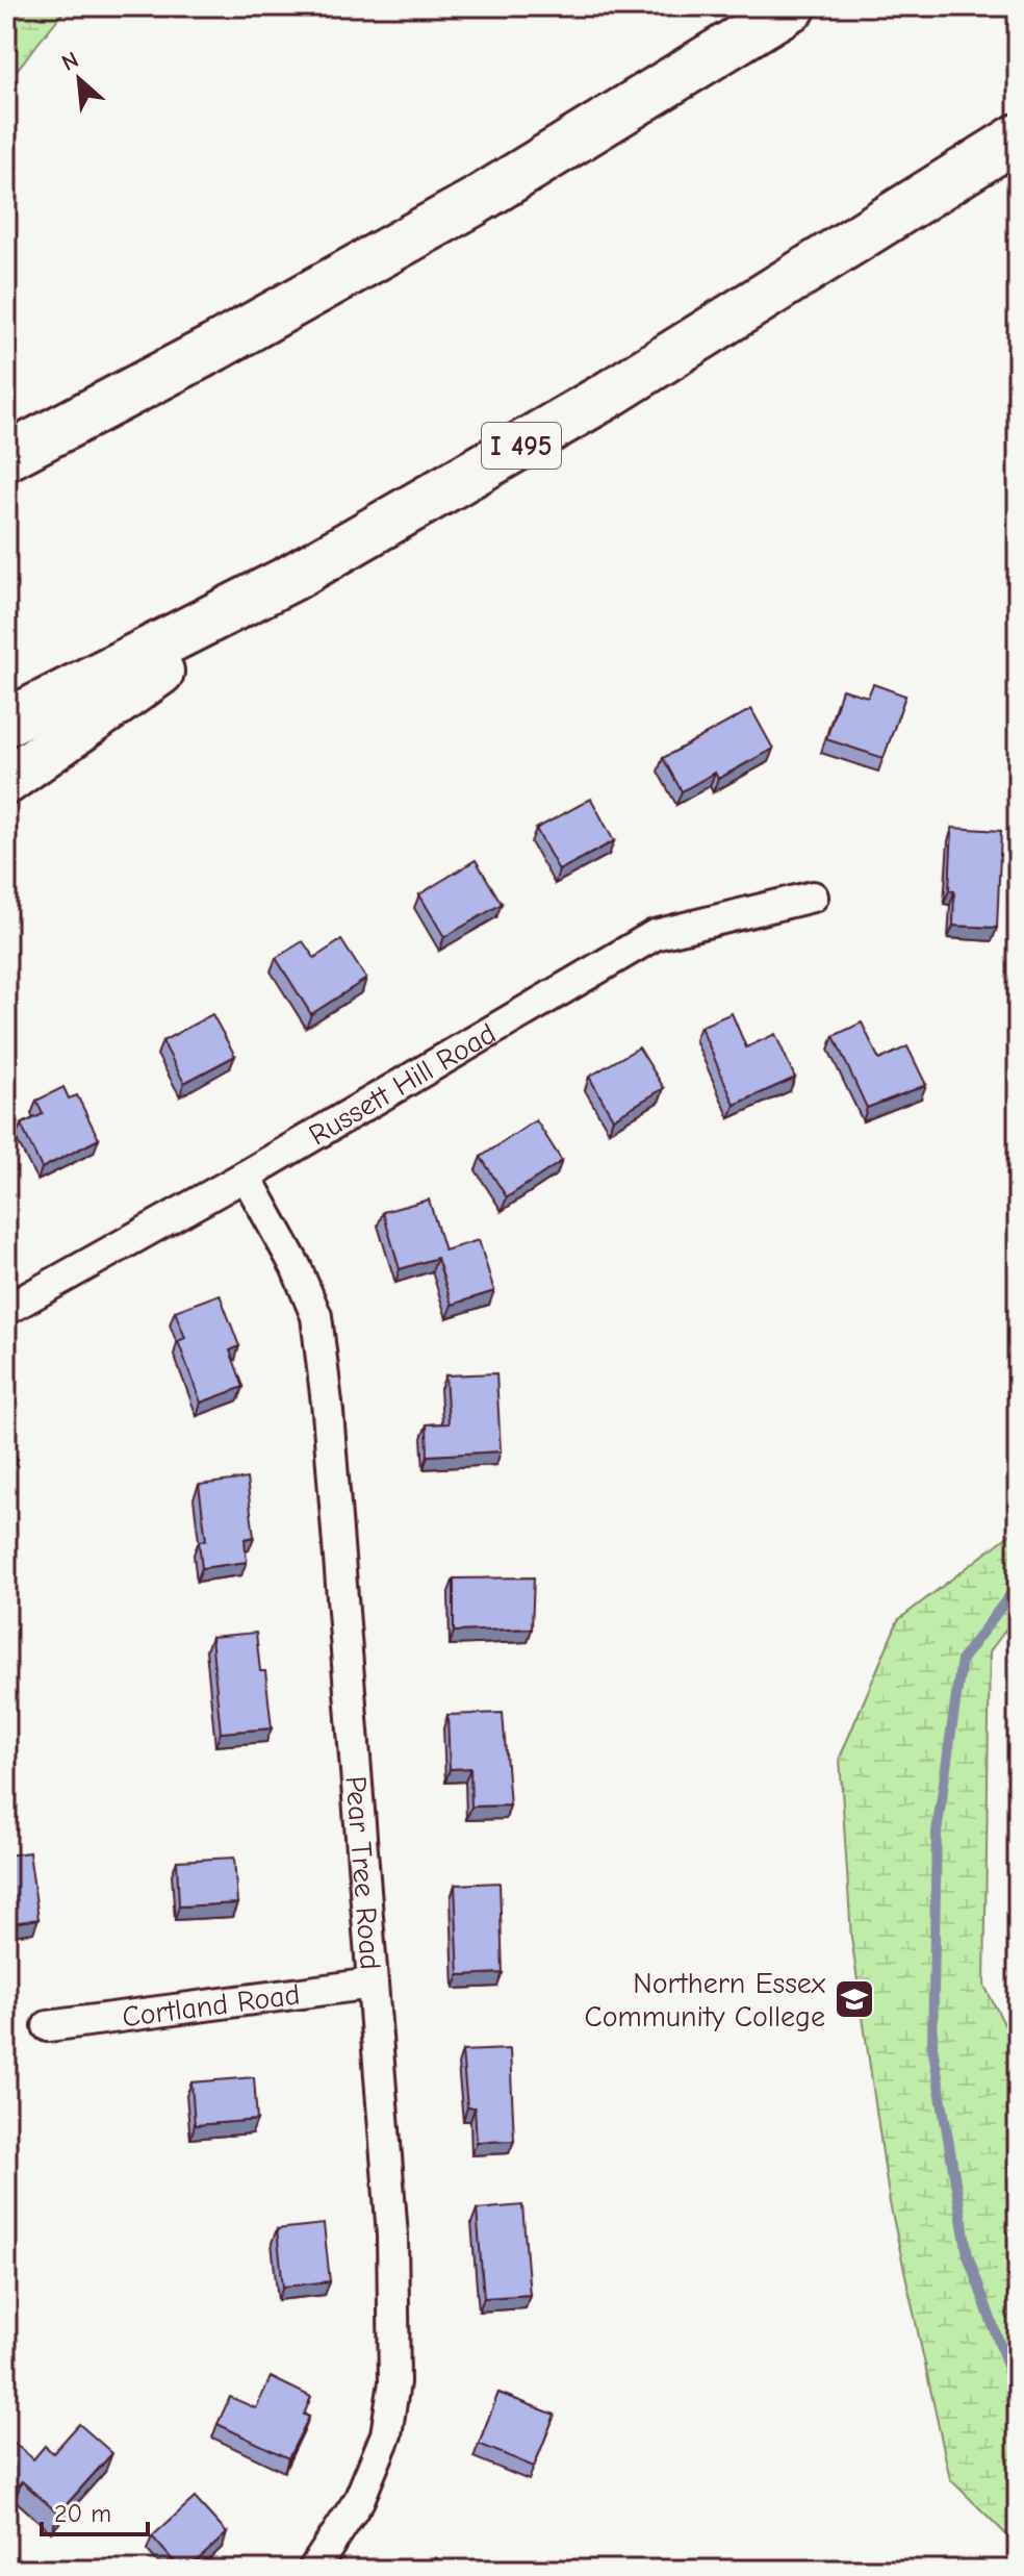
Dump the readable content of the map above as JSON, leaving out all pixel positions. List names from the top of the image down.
{
  "streets": {
    "highway": ["I 495"],
    "street": ["Russett Hill Road", "Pear Tree Road", "Cortland Road"]
  },
  "crossings": [
    ["Russett Hill Road", "Pear Tree Road"],
    ["Pear Tree Road", "Cortland Road"]
  ],
  "places": {
    "school or university": ["Northern Essex Community College"]
  },
  "scale_bar": "20 m",
  "north": "top left"
}
